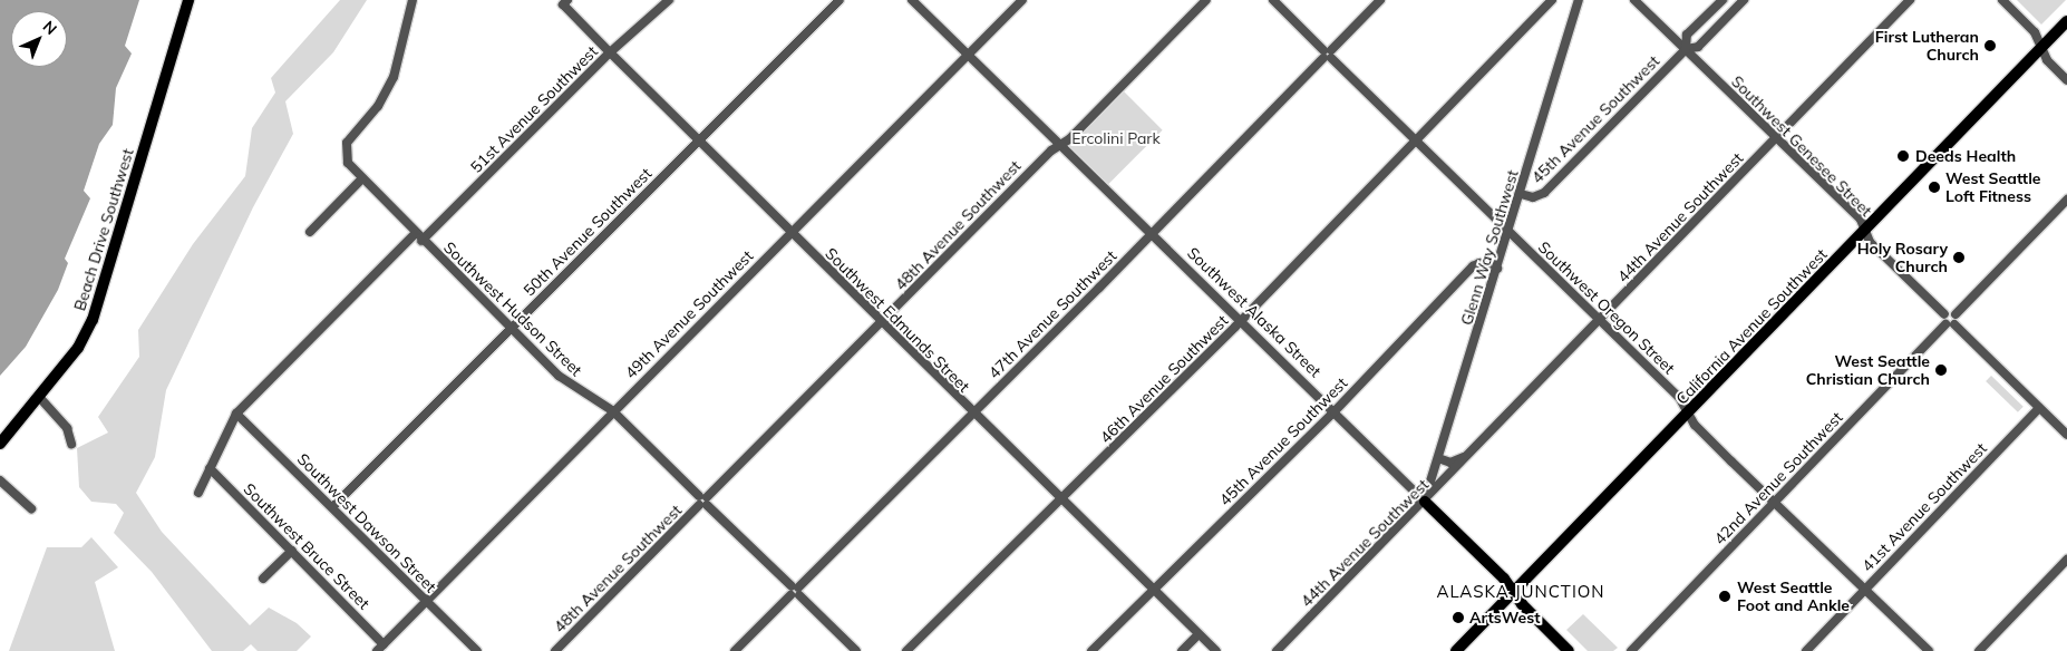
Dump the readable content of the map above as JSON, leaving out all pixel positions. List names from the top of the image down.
{
  "streets": {
    "main road": ["Beach Drive Southwest", "Southwest Alaska Street", "California Avenue Southwest"],
    "street": [
      "51st Avenue Southwest",
      "45th Avenue Southwest",
      "Southwest Genesee Street",
      "44th Avenue Southwest",
      "48th Avenue Southwest",
      "50th Avenue Southwest",
      "Glenn Way Southwest",
      "Southwest Oregon Street",
      "Southwest Hudson Street",
      "49th Avenue Southwest",
      "47th Avenue Southwest",
      "Southwest Edmunds Street",
      "46th Avenue Southwest",
      "42nd Avenue Southwest",
      "41st Avenue Southwest",
      "Southwest Dawson Street",
      "Southwest Bruce Street"
    ]
  },
  "crossings": [
    ["51st Avenue Southwest", "Southwest Hudson Street"],
    ["51st Avenue Southwest", "Southwest Edmunds Street"],
    ["45th Avenue Southwest", "Southwest Genesee Street"],
    ["45th Avenue Southwest", "Glenn Way Southwest"],
    ["45th Avenue Southwest", "Southwest Alaska Street"],
    ["45th Avenue Southwest", "Southwest Edmunds Street"],
    ["Southwest Genesee Street", "44th Avenue Southwest"],
    ["Southwest Genesee Street", "California Avenue Southwest"],
    ["44th Avenue Southwest", "Glenn Way Southwest"],
    ["44th Avenue Southwest", "Southwest Oregon Street"],
    ["44th Avenue Southwest", "Southwest Alaska Street"],
    ["48th Avenue Southwest", "Southwest Hudson Street"],
    ["48th Avenue Southwest", "Southwest Alaska Street"],
    ["48th Avenue Southwest", "Southwest Edmunds Street"],
    ["50th Avenue Southwest", "Southwest Hudson Street"],
    ["50th Avenue Southwest", "Southwest Edmunds Street"],
    ["50th Avenue Southwest", "Southwest Dawson Street"],
    ["Glenn Way Southwest", "Southwest Oregon Street"],
    ["Glenn Way Southwest", "Southwest Alaska Street"],
    ["Southwest Oregon Street", "47th Avenue Southwest"],
    ["Southwest Oregon Street", "California Avenue Southwest"],
    ["Southwest Oregon Street", "46th Avenue Southwest"],
    ["Southwest Oregon Street", "42nd Avenue Southwest"],
    ["Southwest Oregon Street", "41st Avenue Southwest"],
    ["Southwest Hudson Street", "49th Avenue Southwest"],
    ["Southwest Hudson Street", "47th Avenue Southwest"],
    ["Southwest Alaska Street", "49th Avenue Southwest"],
    ["Southwest Alaska Street", "47th Avenue Southwest"],
    ["Southwest Alaska Street", "California Avenue Southwest"],
    ["Southwest Alaska Street", "46th Avenue Southwest"],
    ["49th Avenue Southwest", "Southwest Edmunds Street"],
    ["49th Avenue Southwest", "Southwest Dawson Street"],
    ["49th Avenue Southwest", "Southwest Bruce Street"],
    ["47th Avenue Southwest", "Southwest Edmunds Street"],
    ["Southwest Edmunds Street", "46th Avenue Southwest"]
  ],
  "districts": ["ALASKA JUNCTION"],
  "parks": ["Ercolini Park"],
  "places": [
    "First Lutheran Church",
    "Deeds Health",
    "West Seattle Loft Fitness",
    "Holy Rosary Church",
    "West Seattle Christian Church",
    "West Seattle Foot and Ankle",
    "ArtsWest"
  ],
  "north": "top right"
}
